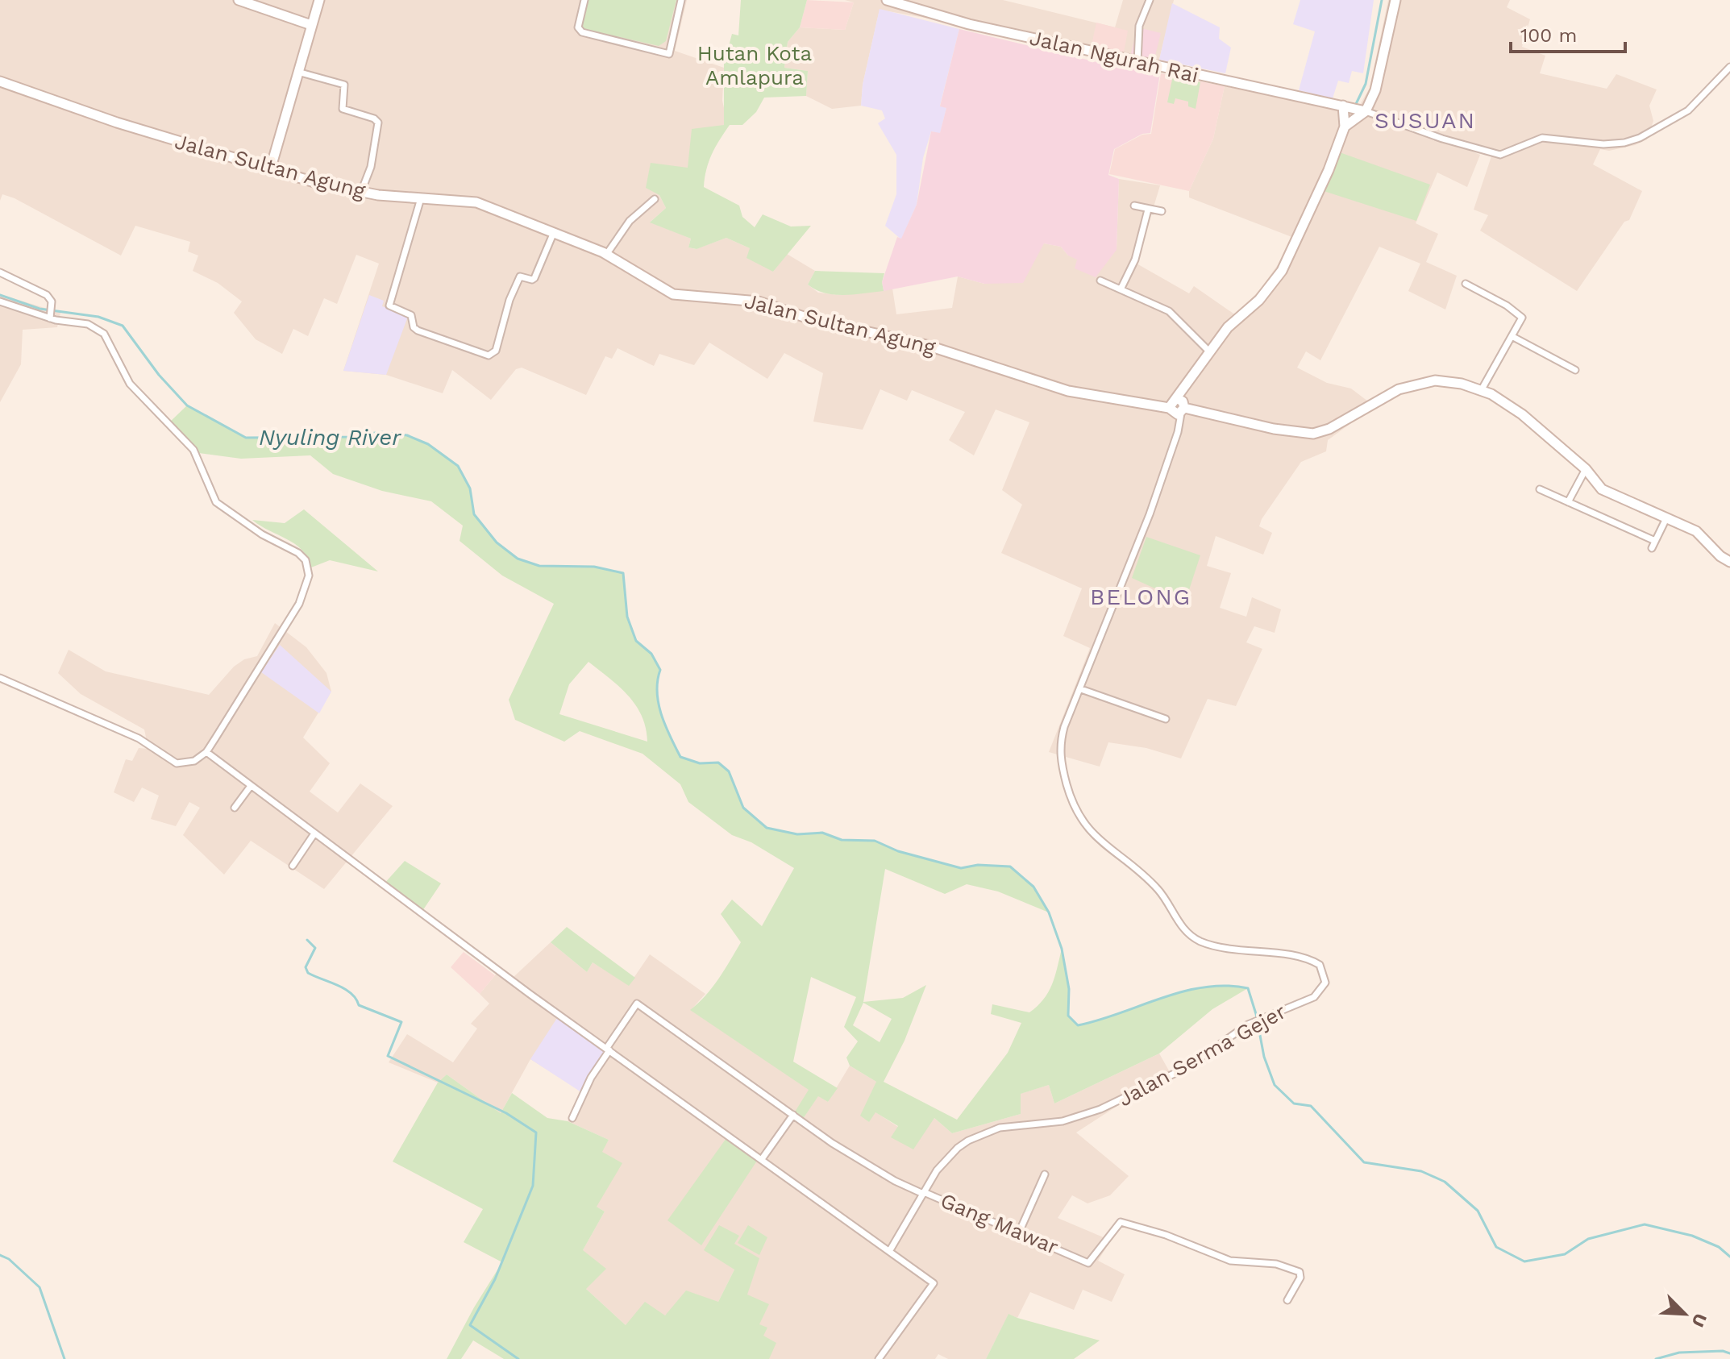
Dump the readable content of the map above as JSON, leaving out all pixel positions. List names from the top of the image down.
{
  "streets": {
    "street": [
      "Jalan Ngurah Rai",
      "Jalan Sultan Agung",
      "Jalan Serma Gejer",
      "Gang Mawar"
    ]
  },
  "crossings": [
    ["Jalan Sultan Agung", "Jalan Serma Gejer"],
    ["Jalan Serma Gejer", "Gang Mawar"]
  ],
  "districts": ["SUSUAN", "BELONG"],
  "water": ["Nyuling River"],
  "parks": ["Hutan Kota Amlapura"],
  "scale_bar": "100 m",
  "north": "bottom right"
}
